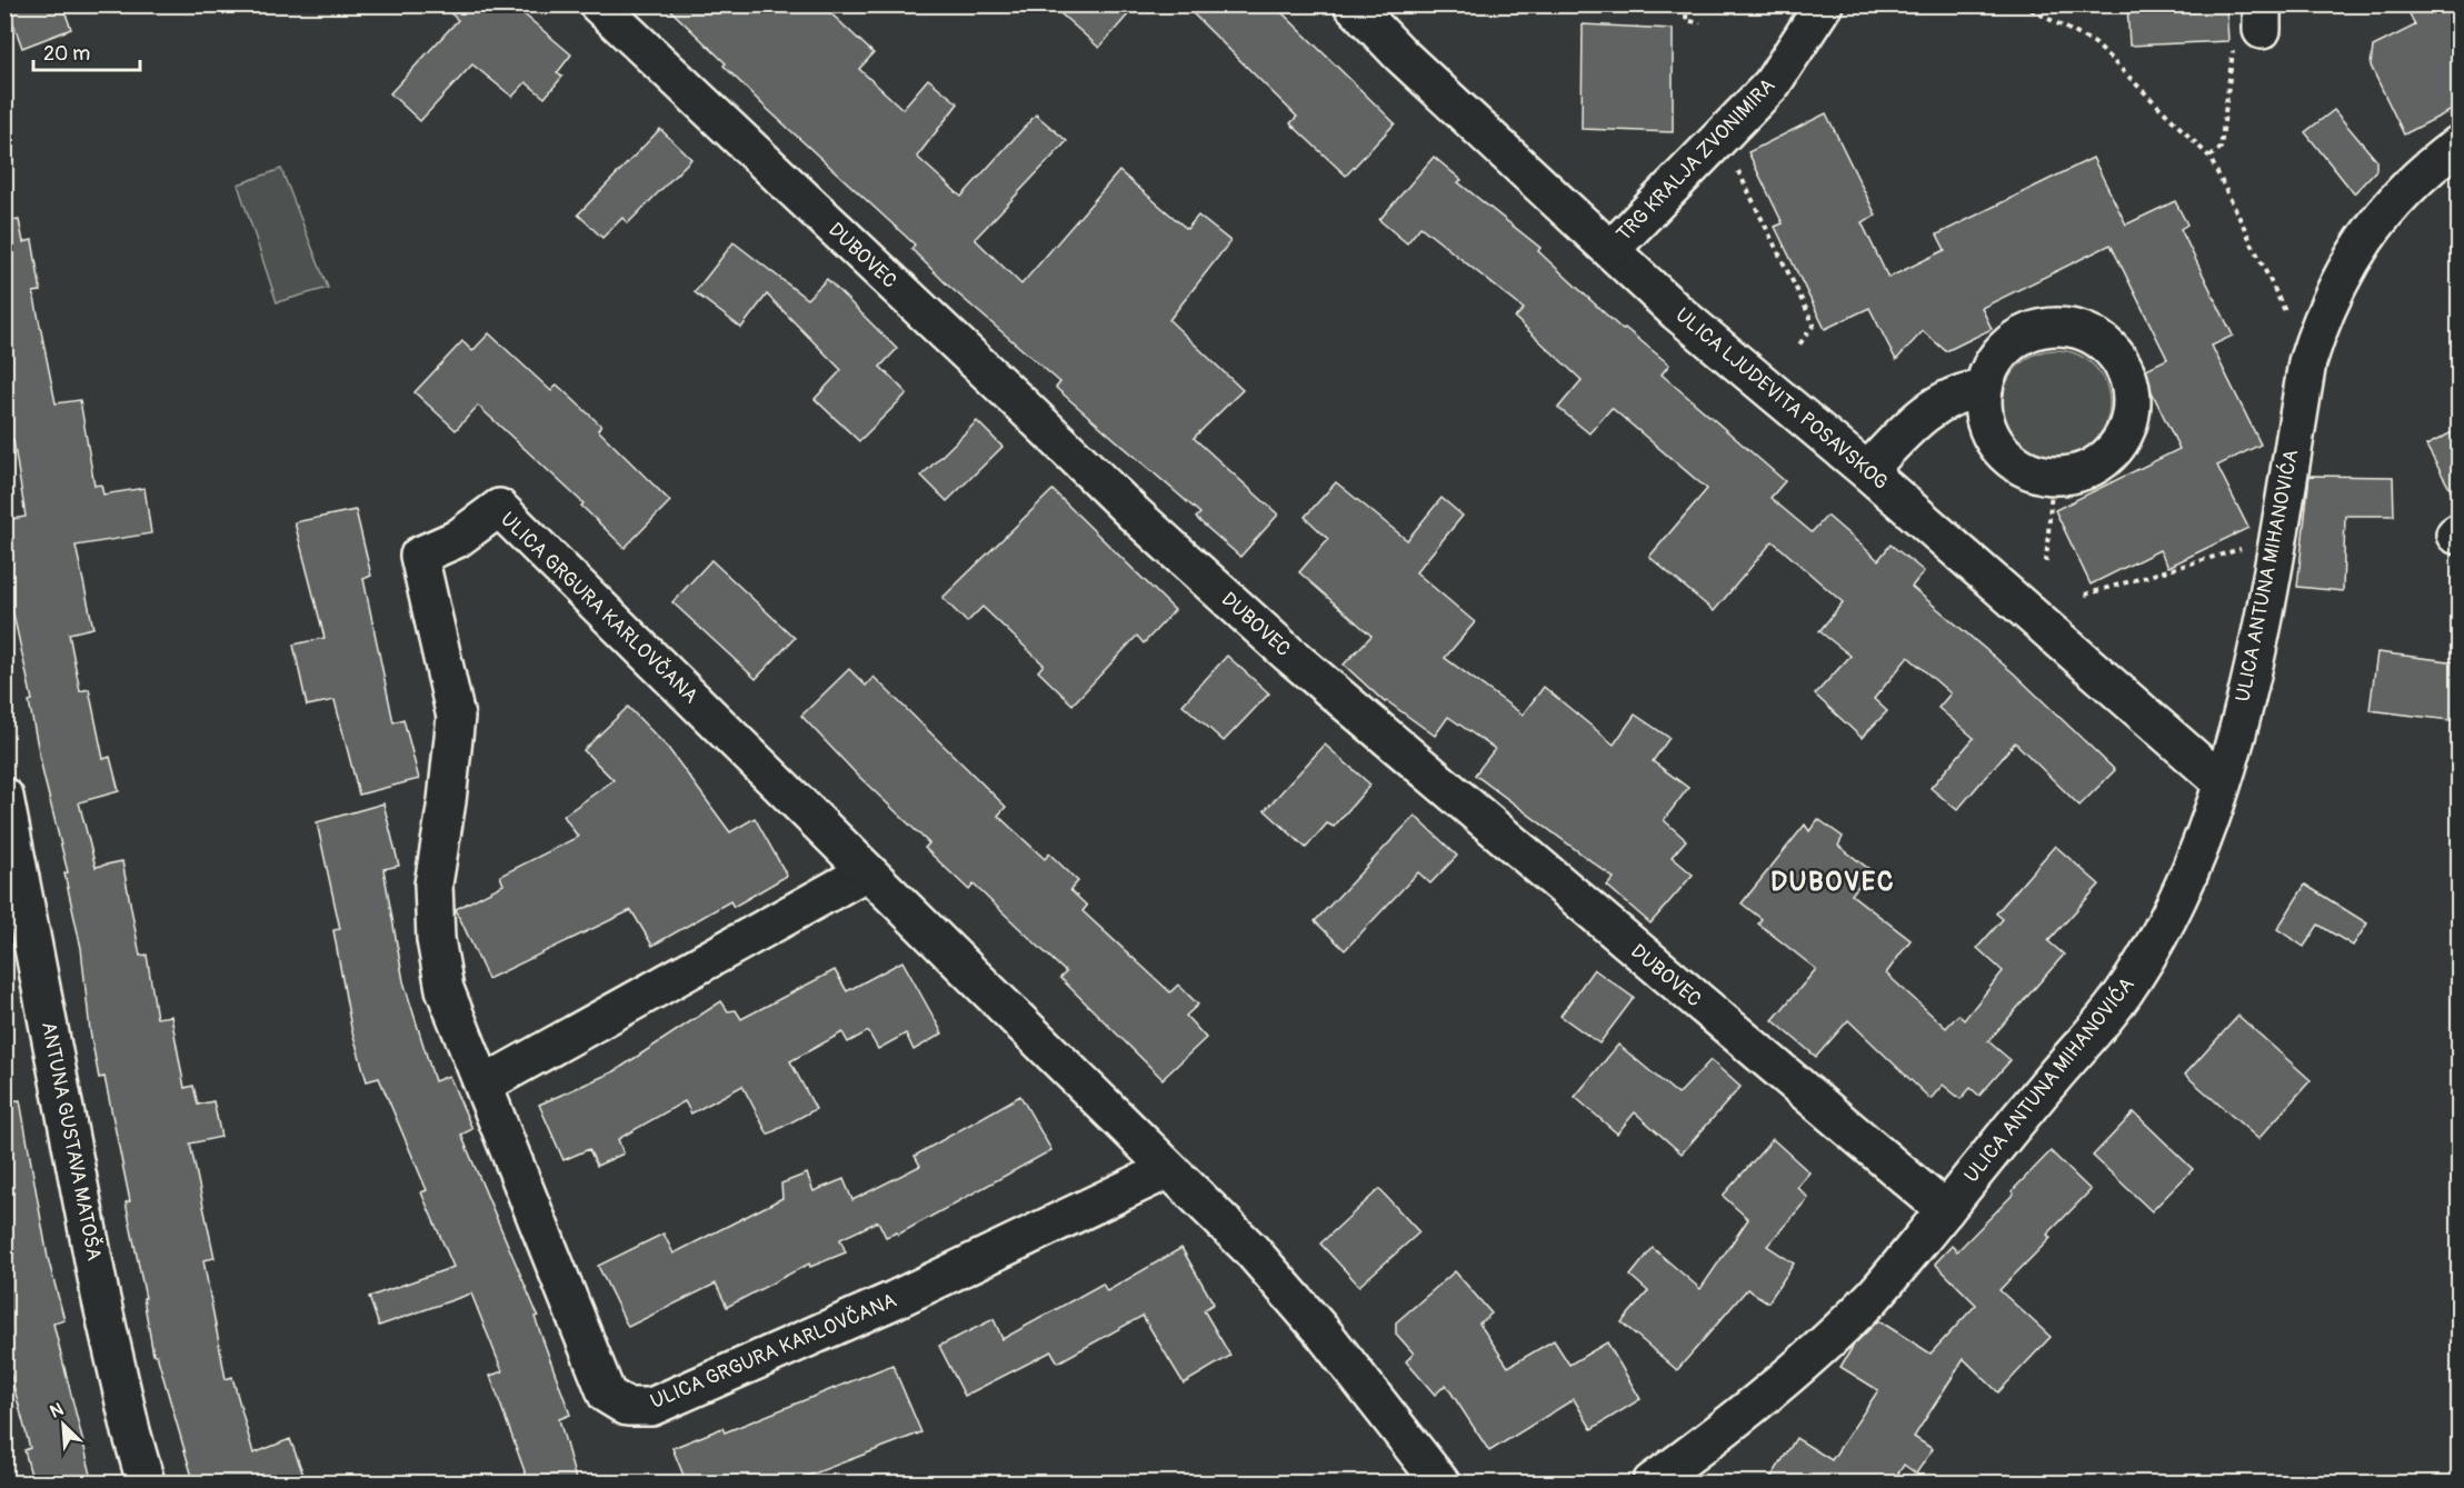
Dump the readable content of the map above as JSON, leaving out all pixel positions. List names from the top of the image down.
{
  "streets": {
    "street": [
      "TRG KRALJA ZVONIMIRA",
      "DUBOVEC",
      "ULICA LJUDEVITA POSAVSKOG",
      "ULICA ANTUNA MIHANOVIĆA",
      "ULICA GRGURA KARLOVČANA",
      "ANTUNA GUSTAVA MATOŠA"
    ]
  },
  "crossings": [
    ["TRG KRALJA ZVONIMIRA", "ULICA LJUDEVITA POSAVSKOG"],
    ["DUBOVEC", "ULICA ANTUNA MIHANOVIĆA"],
    ["ULICA LJUDEVITA POSAVSKOG", "ULICA ANTUNA MIHANOVIĆA"]
  ],
  "districts": ["DUBOVEC"],
  "scale_bar": "20 m",
  "north": "top left"
}
